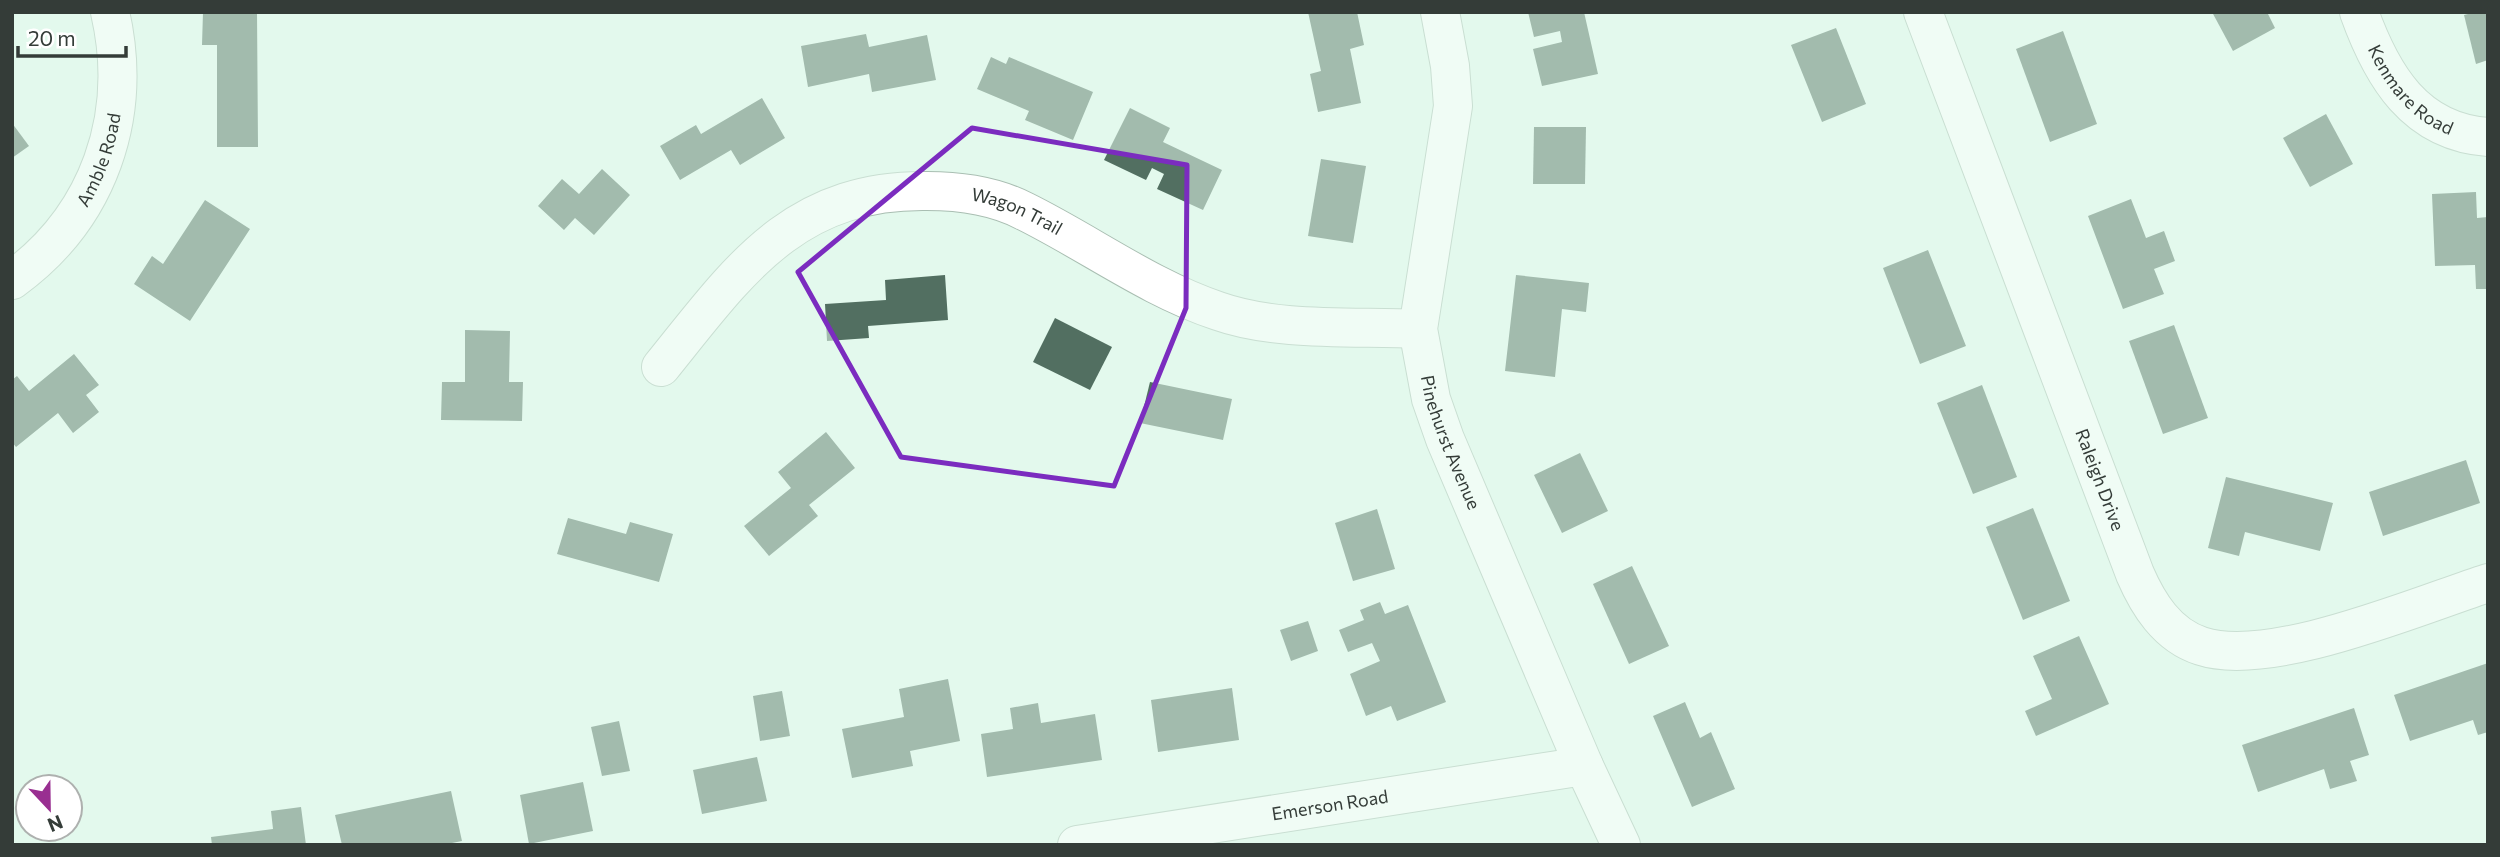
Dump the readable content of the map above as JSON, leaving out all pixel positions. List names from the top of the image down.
{
  "streets": {
    "street": [
      "Kenmare Road",
      "Amble Road",
      "Wagon Trail",
      "Pinehurst Avenue",
      "Raleigh Drive",
      "Emerson Road"
    ]
  },
  "crossings": [
    ["Wagon Trail", "Pinehurst Avenue"],
    ["Pinehurst Avenue", "Emerson Road"]
  ],
  "scale_bar": "20 m",
  "north": "bottom"
}
